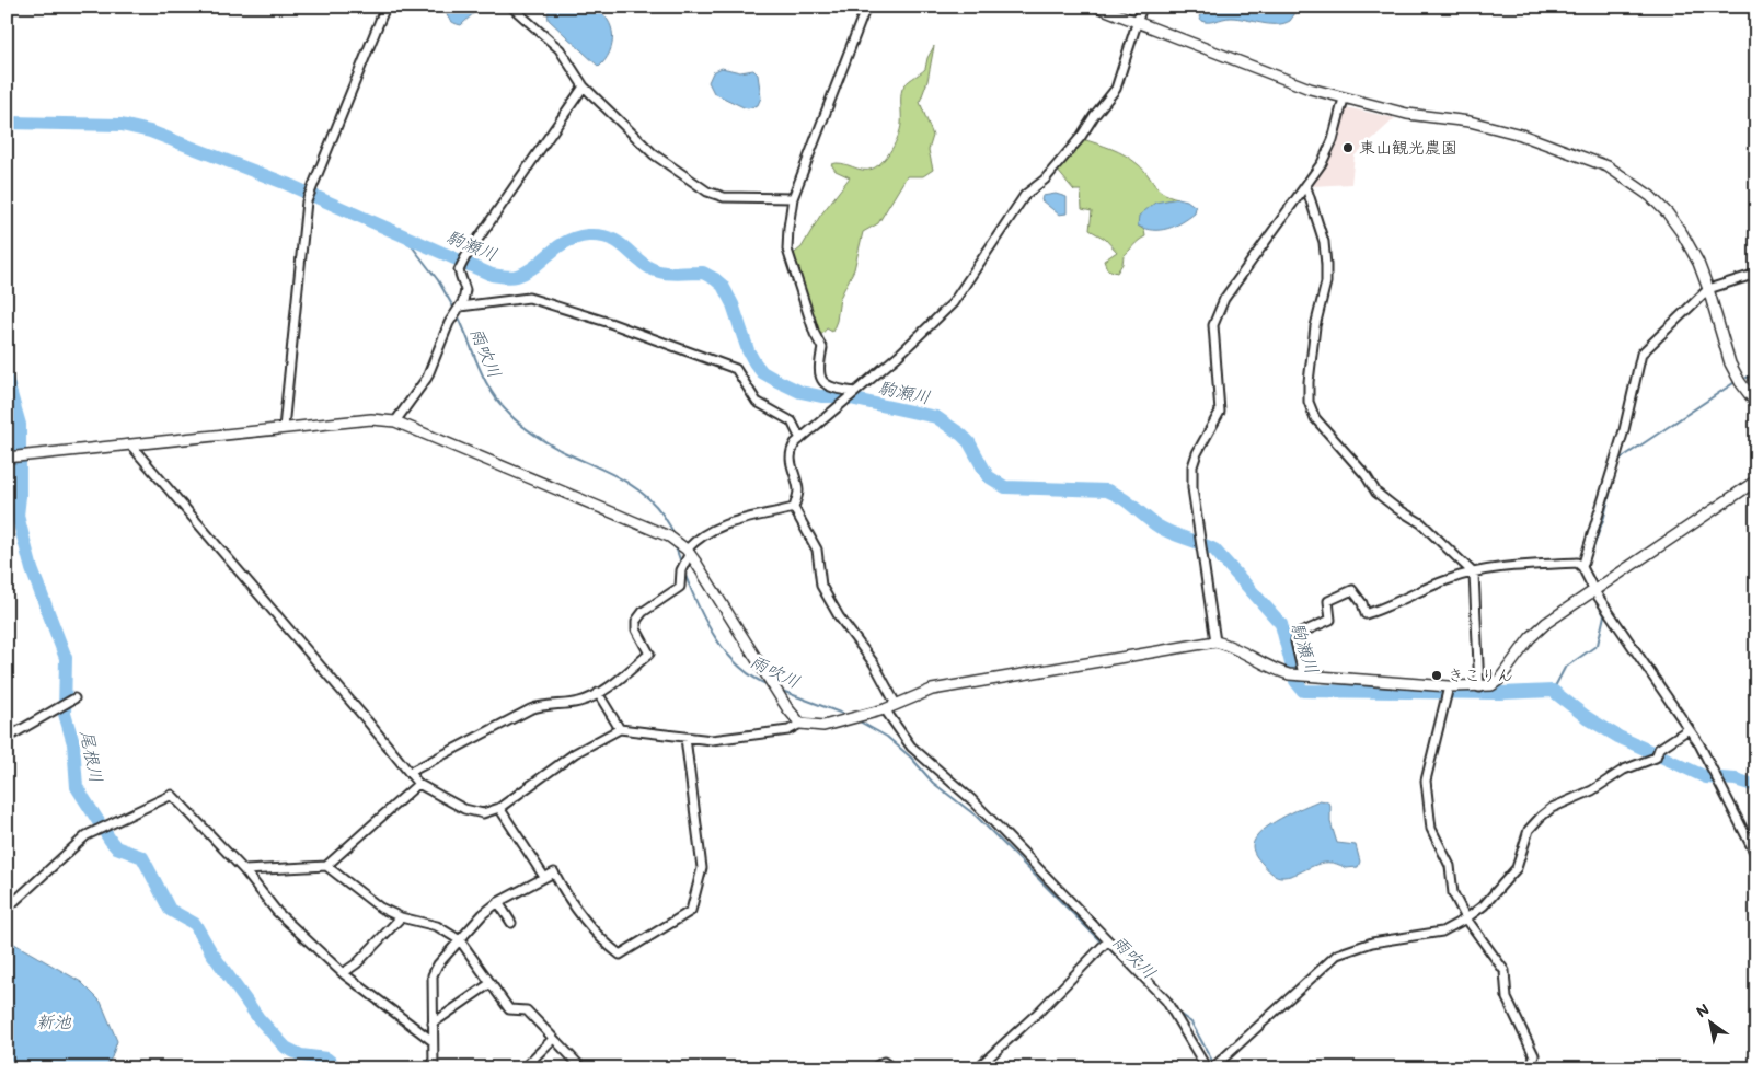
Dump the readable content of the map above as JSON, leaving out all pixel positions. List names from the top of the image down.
{
  "water": [
    "駒瀬川",
    "雨吹川",
    "尾根川",
    "新池"
  ],
  "places": ["東山観光農園", "きこりん"],
  "north": "top left"
}
